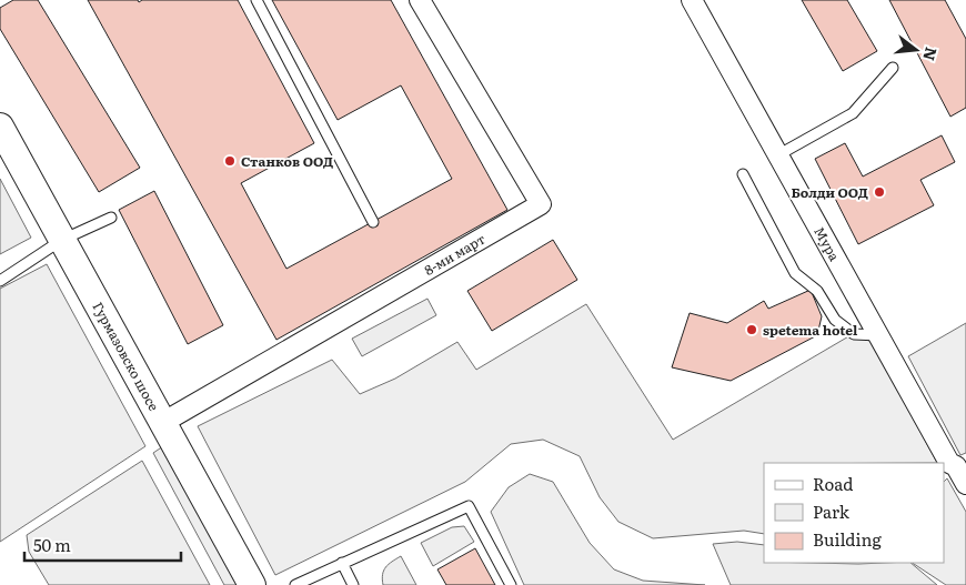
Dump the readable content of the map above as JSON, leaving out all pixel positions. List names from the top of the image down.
{
  "streets": {
    "street": ["Мура", "8-ми март", "Гурмазовско шосе"]
  },
  "crossings": [
    ["8-ми март", "Гурмазовско шосе"]
  ],
  "places": ["Станков ООД", "Болди ООД", "spetema hotel"],
  "legend": ["Road", "Park", "Building"],
  "scale_bar": "50 m",
  "north": "right"
}
